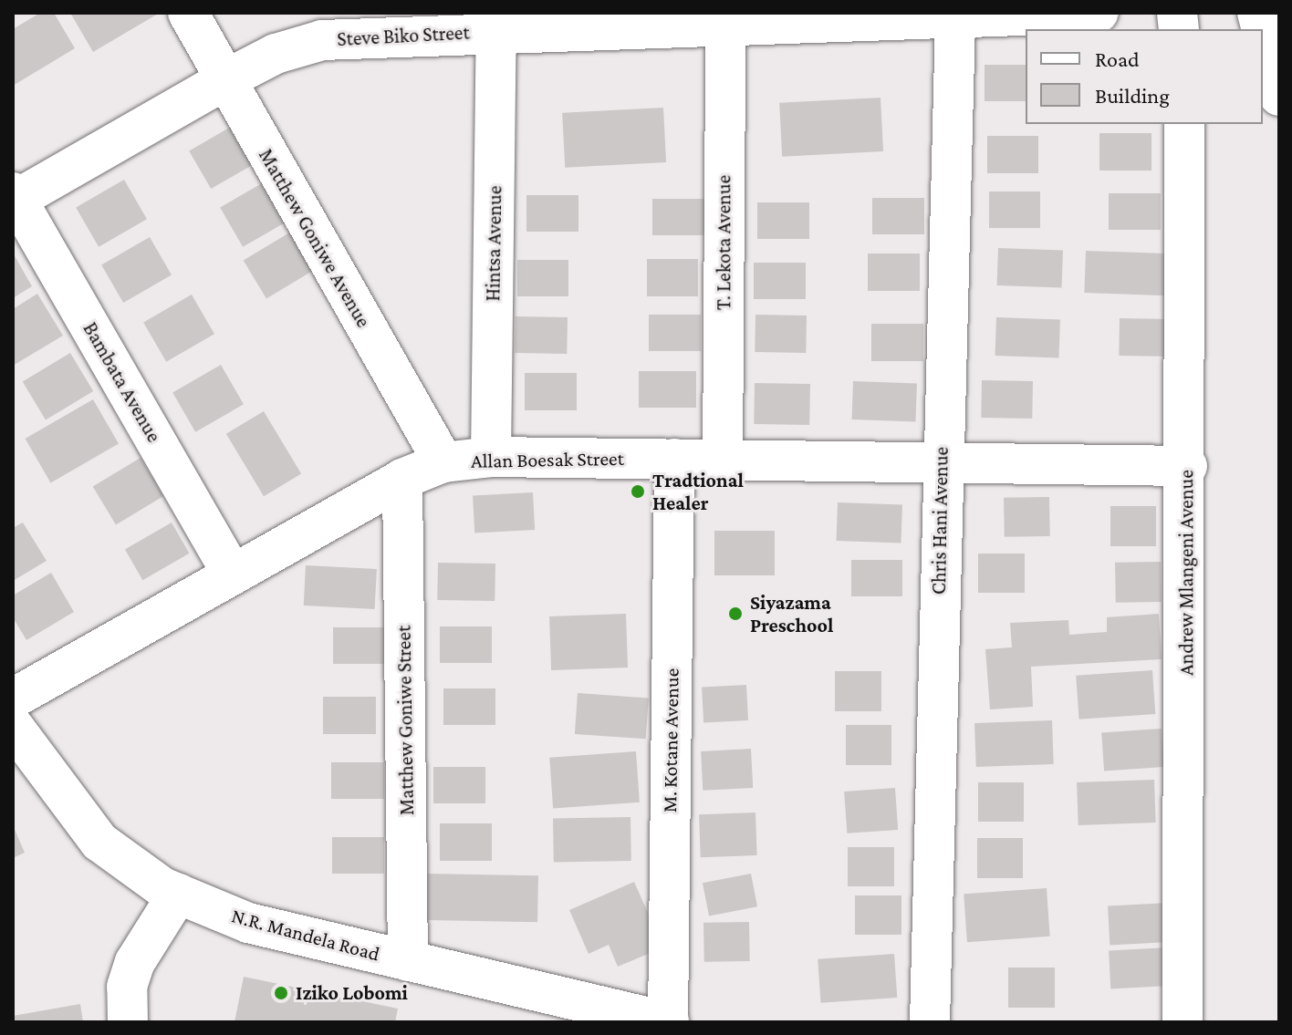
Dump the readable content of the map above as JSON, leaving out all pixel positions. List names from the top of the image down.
{
  "streets": {
    "street": [
      "Steve Biko Street",
      "Matthew Goniwe Avenue",
      "T. Lekota Avenue",
      "Hintsa Avenue",
      "Bambata Avenue",
      "Allan Boesak Street",
      "Chris Hani Avenue",
      "Andrew Mlangeni Avenue",
      "Matthew Goniwe Street",
      "M. Kotane Avenue",
      "N.R. Mandela Road"
    ]
  },
  "crossings": [
    ["Steve Biko Street", "Matthew Goniwe Avenue"],
    ["Steve Biko Street", "T. Lekota Avenue"],
    ["Steve Biko Street", "Hintsa Avenue"],
    ["Steve Biko Street", "Bambata Avenue"],
    ["Steve Biko Street", "Chris Hani Avenue"],
    ["Matthew Goniwe Avenue", "Allan Boesak Street"],
    ["T. Lekota Avenue", "Allan Boesak Street"],
    ["Hintsa Avenue", "Allan Boesak Street"],
    ["Bambata Avenue", "Allan Boesak Street"],
    ["Allan Boesak Street", "Chris Hani Avenue"],
    ["Allan Boesak Street", "Andrew Mlangeni Avenue"],
    ["Allan Boesak Street", "Matthew Goniwe Street"],
    ["Allan Boesak Street", "M. Kotane Avenue"],
    ["Matthew Goniwe Street", "N.R. Mandela Road"],
    ["M. Kotane Avenue", "N.R. Mandela Road"]
  ],
  "places": ["Tradtional Healer", "Siyazama Preschool", "Iziko Lobomi"],
  "legend": ["Road", "Building"]
}
